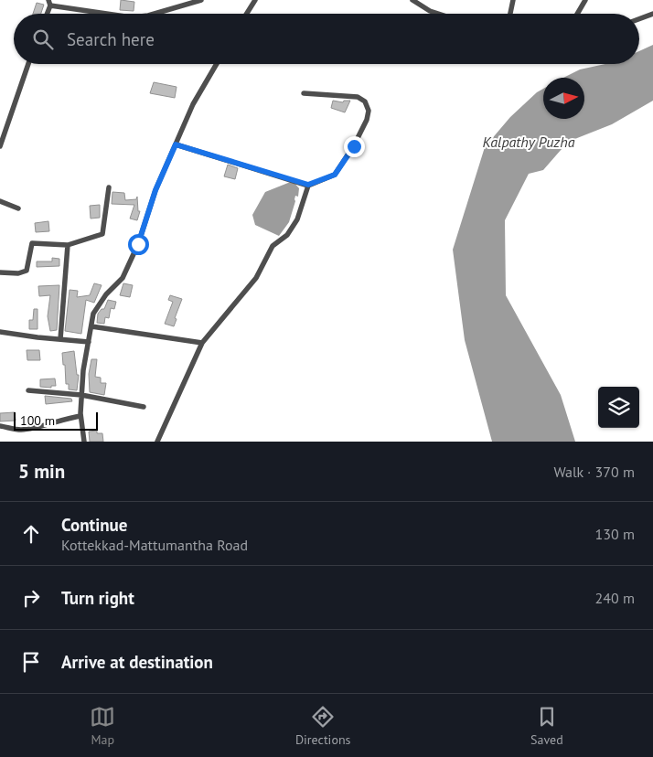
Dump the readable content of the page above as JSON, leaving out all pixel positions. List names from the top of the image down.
{
  "water": ["Kalpathy Puzha"],
  "scale_bar": "100 m",
  "north": "right",
  "page": {
    "search": "Search here",
    "scale": "100 m",
    "heading": ["5 min", "Walk · 370 m"],
    "list": [
      ["Continue", "Kottekkad-Mattumantha Road", "130 m"],
      ["Turn right", "240 m"],
      "Arrive at destination"
    ],
    "nav": ["Map", "Directions", "Saved"]
  }
}
